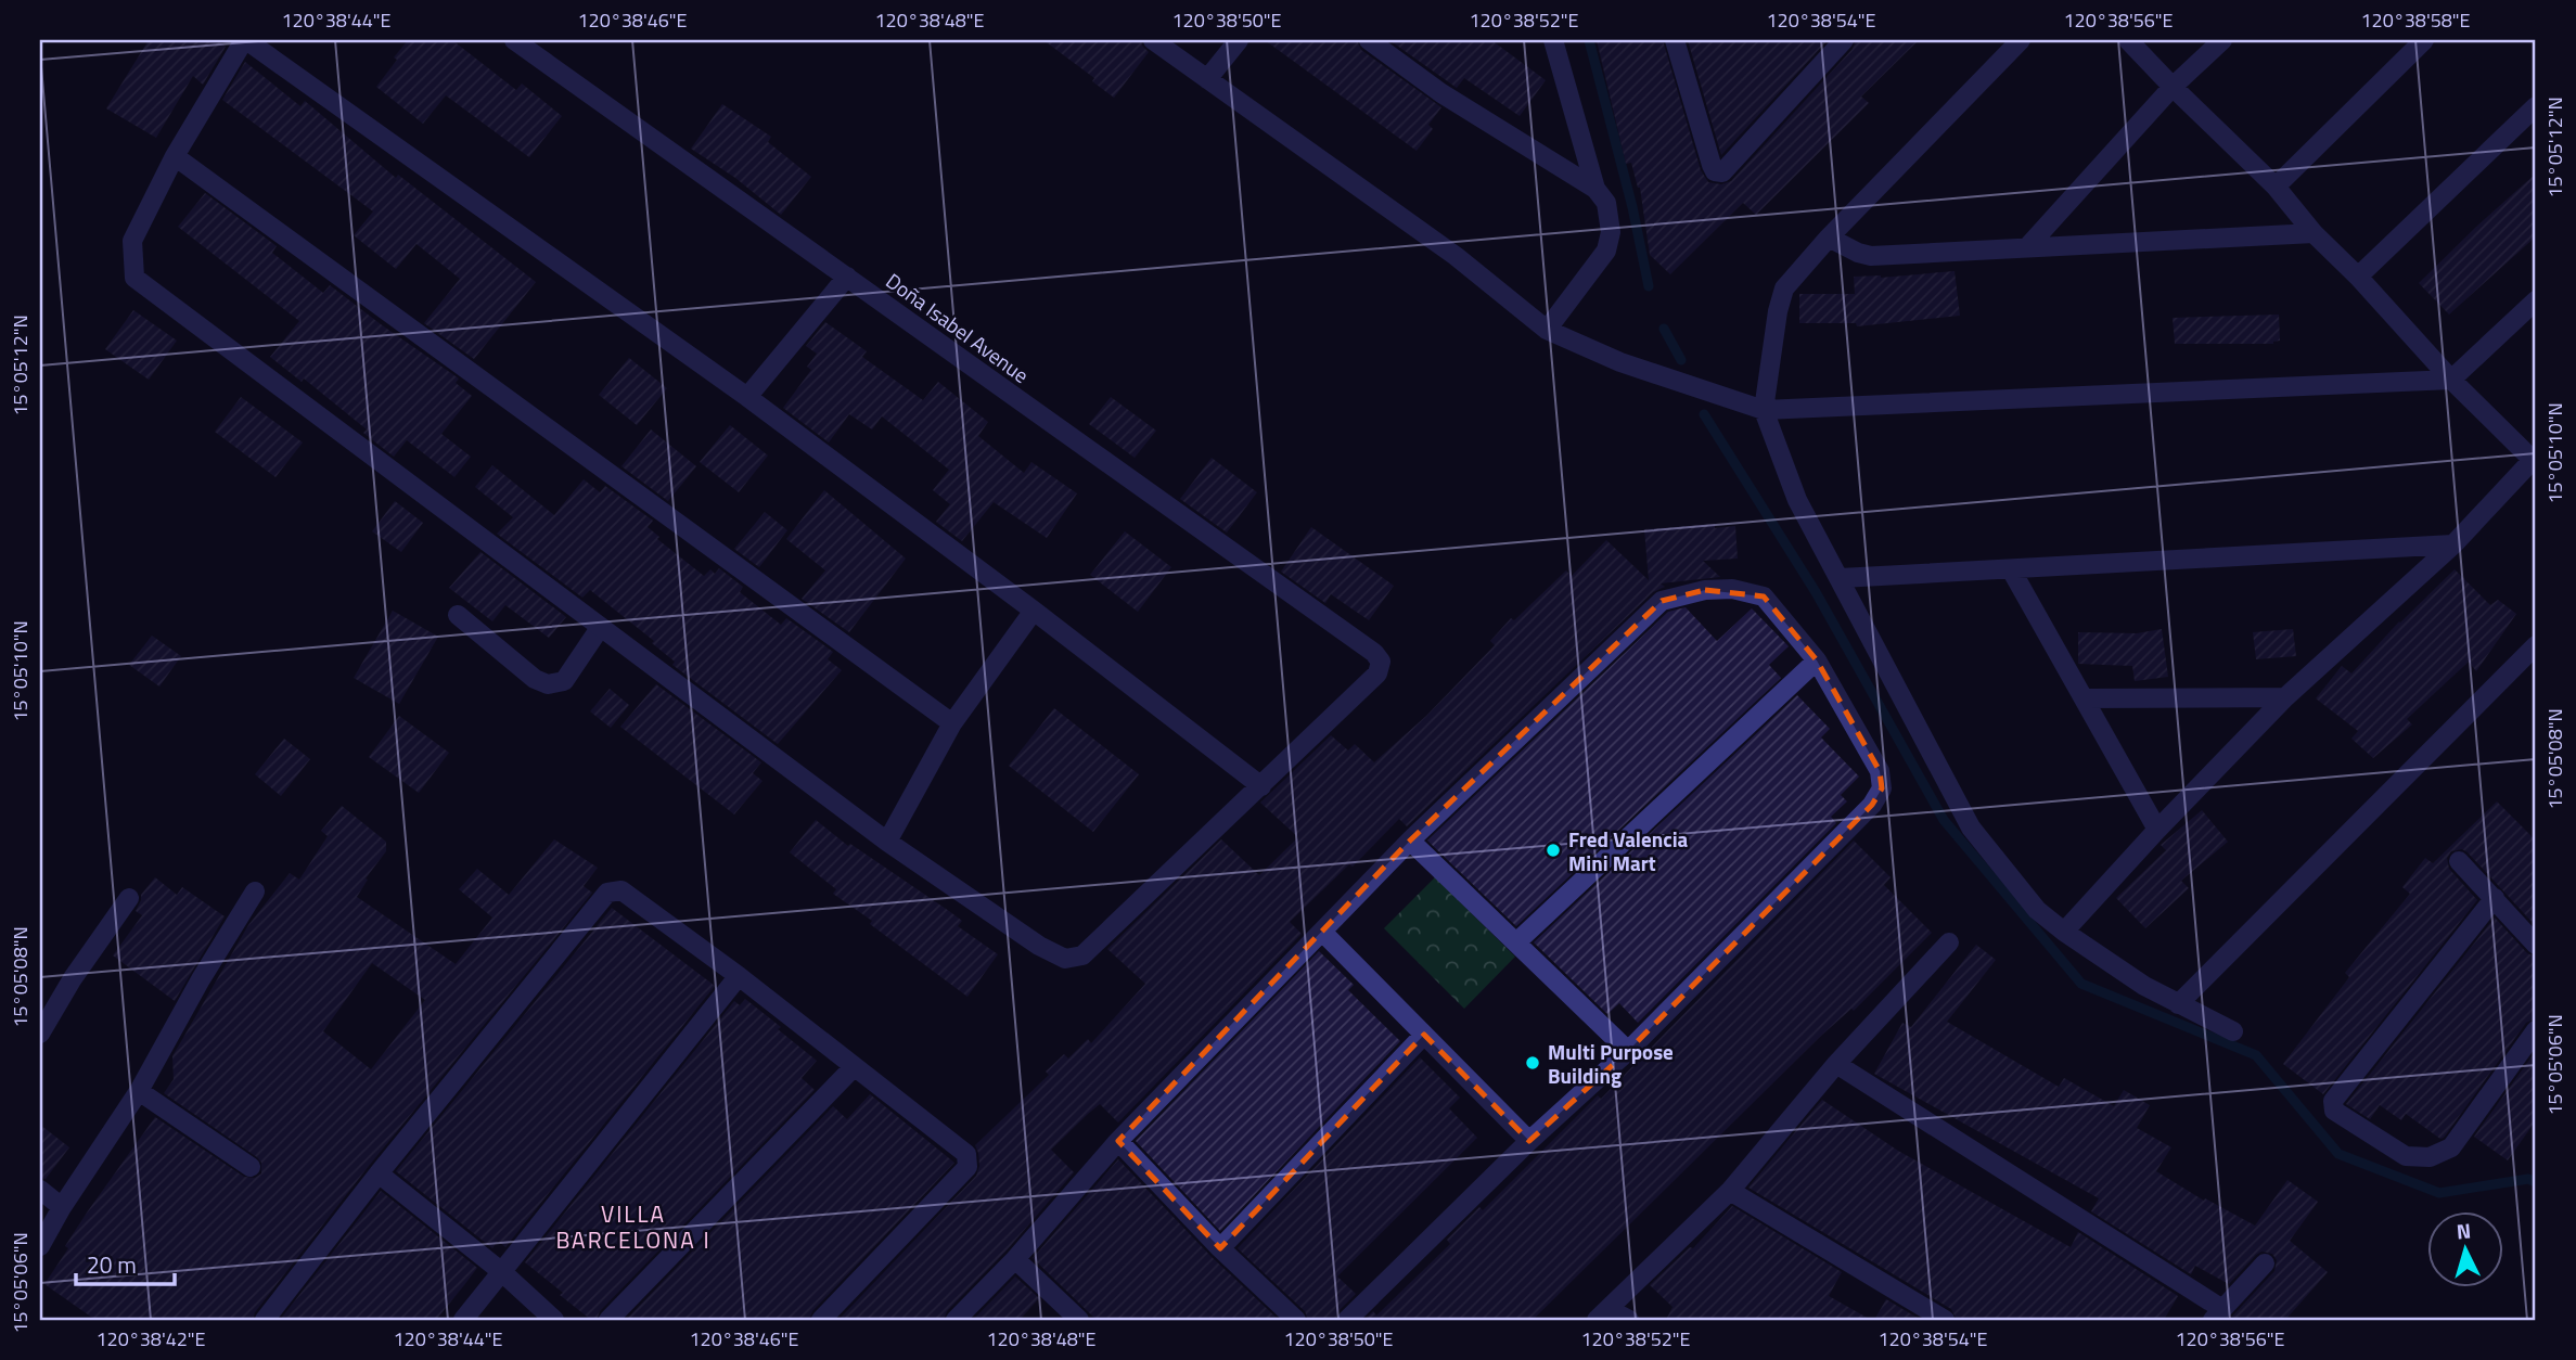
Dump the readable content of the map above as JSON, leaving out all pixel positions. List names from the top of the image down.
{
  "streets": {
    "street": ["Doña Isabel Avenue"]
  },
  "districts": ["VILLA BARCELONA I"],
  "places": ["Fred Valencia Mini Mart", "Multi Purpose Building"],
  "scale_bar": "20 m",
  "north": "top",
  "coordinates": [
    "120°38'44\"E",
    "120°38'46\"E",
    "120°38'48\"E",
    "120°38'50\"E",
    "120°38'52\"E",
    "120°38'54\"E",
    "120°38'56\"E",
    "120°38'58\"E",
    "15°05'12\"N",
    "15°05'10\"N",
    "15°05'08\"N",
    "15°05'06\"N",
    "120°38'42\"E"
  ]
}
